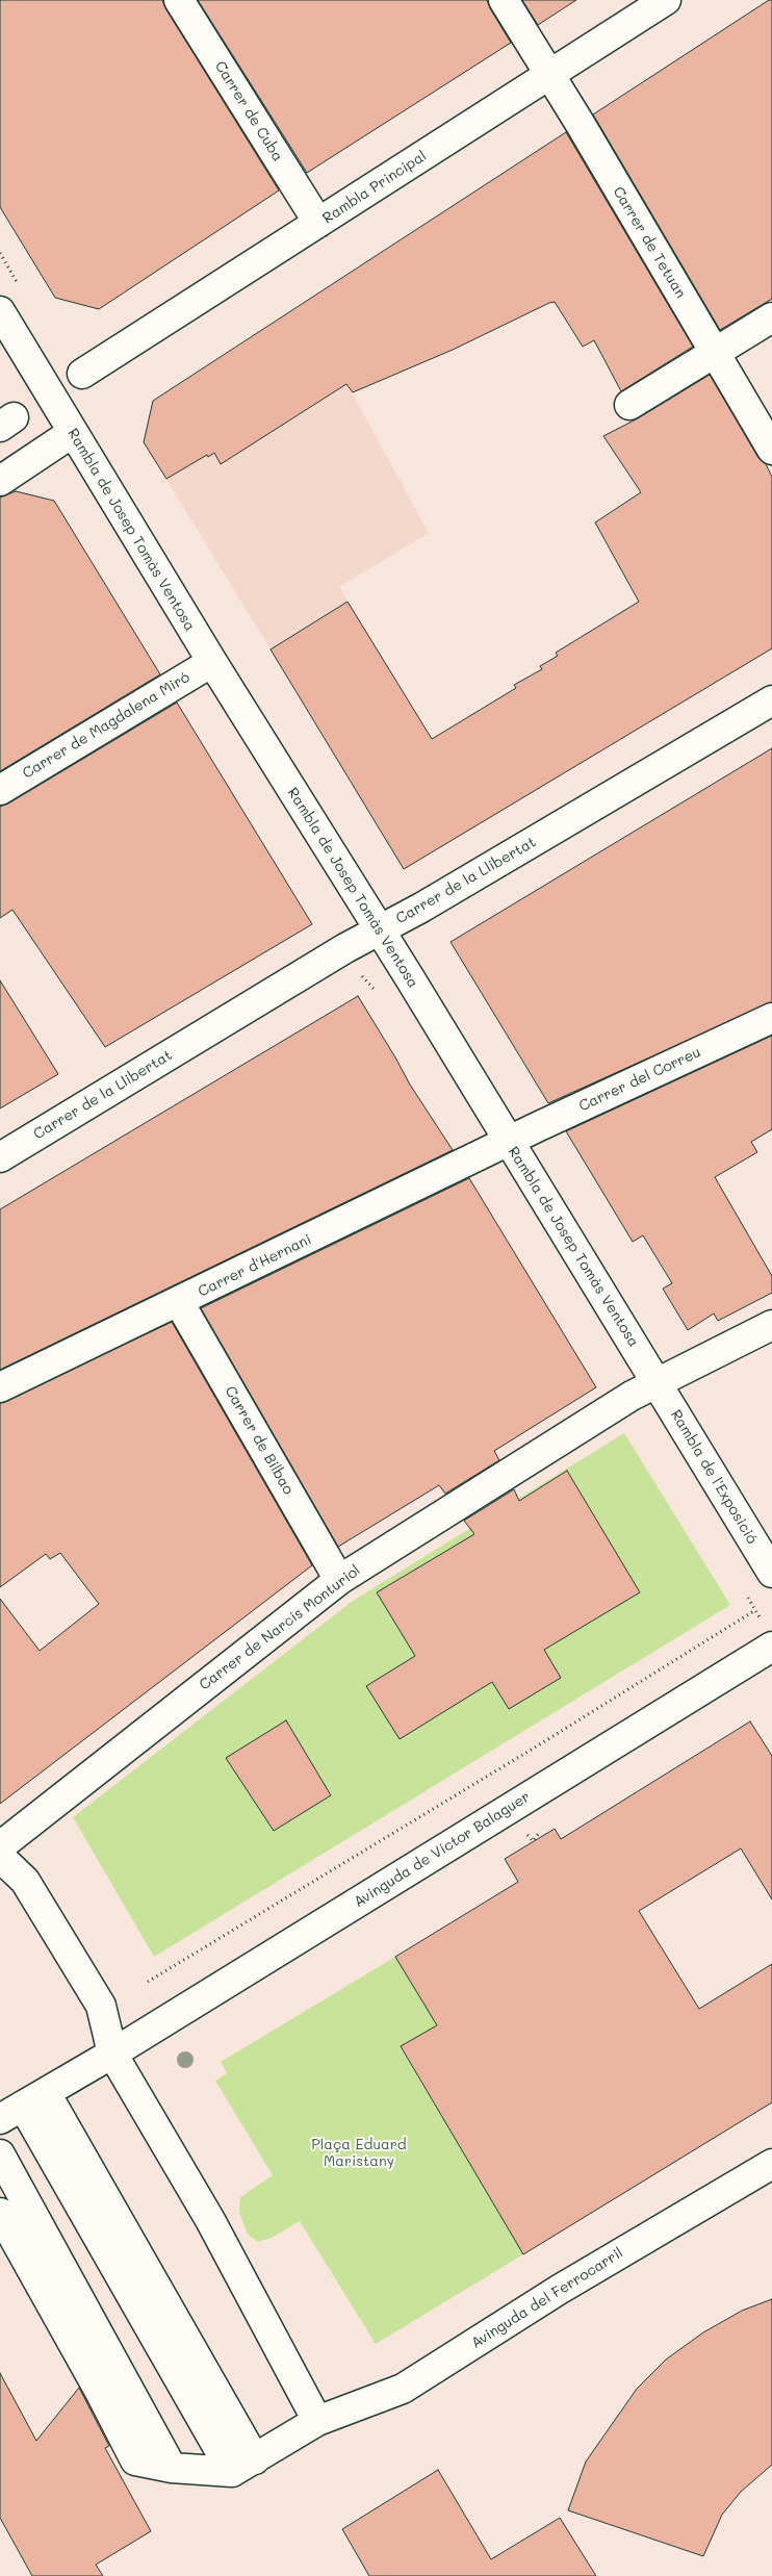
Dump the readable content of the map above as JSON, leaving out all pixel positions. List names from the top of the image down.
{
  "streets": {
    "street": [
      "Carrer de Cuba",
      "Rambla Principal",
      "Carrer de Tetuan",
      "Rambla de Josep Tomàs Ventosa",
      "Carrer de Magdalena Miró",
      "Carrer de la Llibertat",
      "Carrer del Correu",
      "Carrer d'Hernani",
      "Carrer de Bilbao",
      "Rambla de l'Exposició",
      "Carrer de Narcís Monturiol",
      "Avinguda de Víctor Balaguer",
      "Avinguda del Ferrocarril"
    ]
  },
  "crossings": [
    ["Carrer de Cuba", "Rambla Principal"],
    ["Rambla Principal", "Carrer de Tetuan"],
    ["Rambla de Josep Tomàs Ventosa", "Carrer de Magdalena Miró"],
    ["Rambla de Josep Tomàs Ventosa", "Carrer de la Llibertat"],
    ["Rambla de Josep Tomàs Ventosa", "Carrer del Correu"],
    ["Rambla de Josep Tomàs Ventosa", "Carrer d'Hernani"],
    ["Rambla de Josep Tomàs Ventosa", "Rambla de l'Exposició"],
    ["Rambla de Josep Tomàs Ventosa", "Carrer de Narcís Monturiol"],
    ["Carrer del Correu", "Carrer d'Hernani"],
    ["Carrer d'Hernani", "Carrer de Bilbao"],
    ["Carrer de Bilbao", "Carrer de Narcís Monturiol"],
    ["Rambla de l'Exposició", "Carrer de Narcís Monturiol"]
  ],
  "parks": ["Plaça Eduard Maristany"]
}
